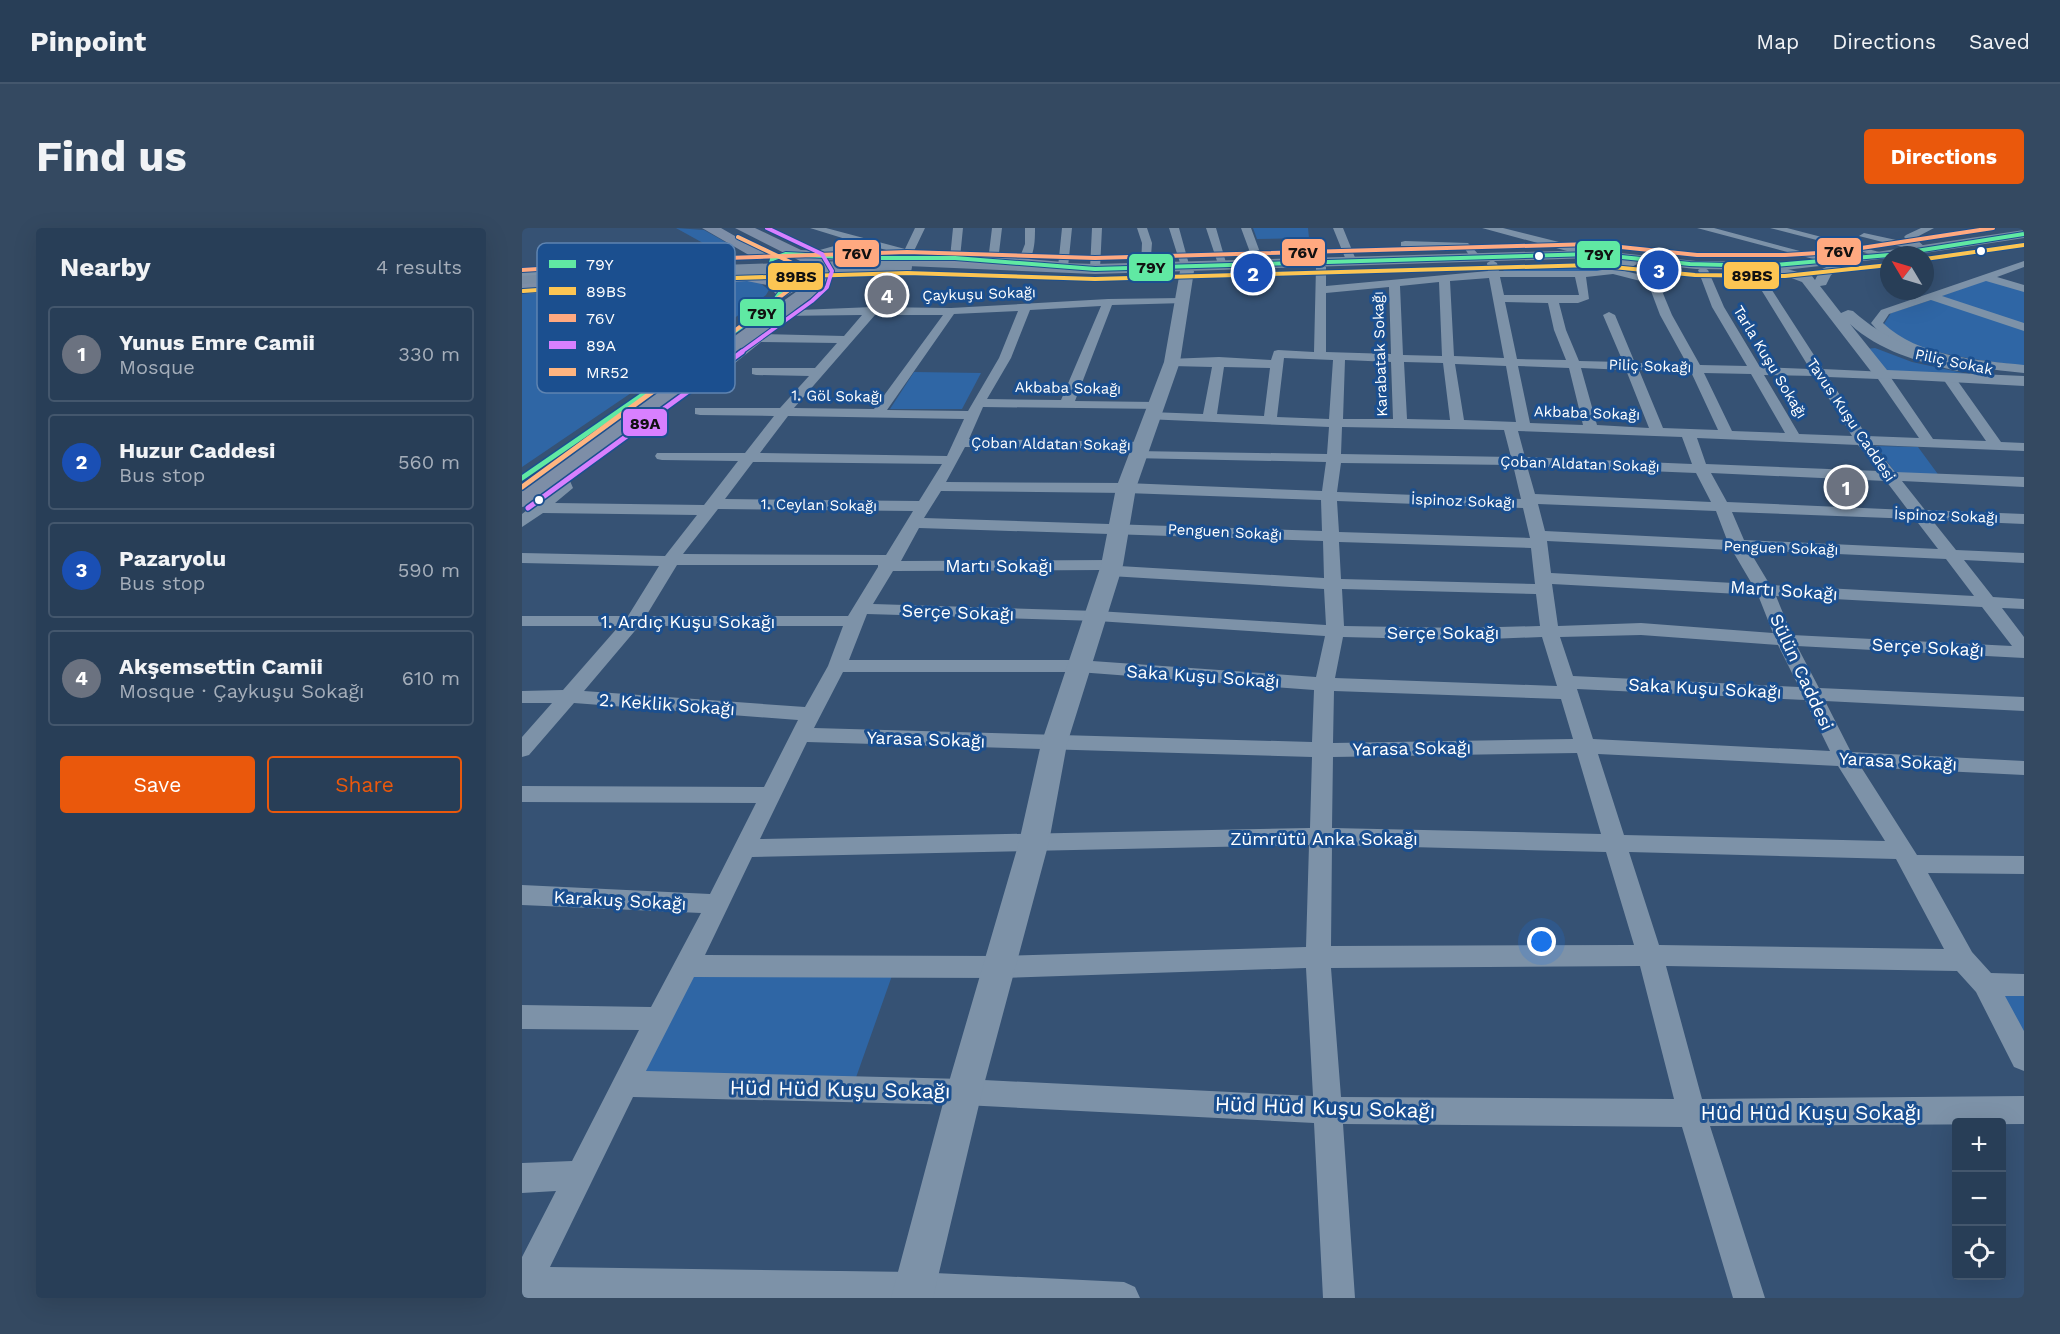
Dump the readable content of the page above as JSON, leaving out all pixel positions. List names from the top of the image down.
{
  "streets": {
    "street": [
      "Çaykuşu Sokağı",
      "Karabatak Sokağı",
      "Tarla Kuşu Sokağı",
      "Piliç Sokak",
      "Piliç Sokağı",
      "Akbaba Sokağı",
      "1. Göl Sokağı",
      "Tavus Kuşu Caddesi",
      "Çoban Aldatan Sokağı",
      "İspinoz Sokağı",
      "1. Ceylan Sokağı",
      "Penguen Sokağı",
      "Martı Sokağı",
      "Serçe Sokağı",
      "1. Ardıç Kuşu Sokağı",
      "Sülün Caddesi",
      "Saka Kuşu Sokağı",
      "2. Keklik Sokağı",
      "Yarasa Sokağı",
      "Zümrütü Anka Sokağı",
      "Karakuş Sokağı",
      "Hüd Hüd Kuşu Sokağı"
    ]
  },
  "crossings": [
    ["Karabatak Sokağı", "Piliç Sokağı"],
    ["Karabatak Sokağı", "Akbaba Sokağı"],
    ["Tarla Kuşu Sokağı", "Piliç Sokağı"],
    ["Tarla Kuşu Sokağı", "Akbaba Sokağı"],
    ["Piliç Sokak", "Piliç Sokağı"],
    ["Piliç Sokağı", "Tavus Kuşu Caddesi"],
    ["Akbaba Sokağı", "1. Göl Sokağı"],
    ["Akbaba Sokağı", "Tavus Kuşu Caddesi"],
    ["Akbaba Sokağı", "Sülün Caddesi"],
    ["Tavus Kuşu Caddesi", "Çoban Aldatan Sokağı"],
    ["Tavus Kuşu Caddesi", "İspinoz Sokağı"],
    ["Tavus Kuşu Caddesi", "Penguen Sokağı"],
    ["Tavus Kuşu Caddesi", "Martı Sokağı"],
    ["Tavus Kuşu Caddesi", "Serçe Sokağı"],
    ["Çoban Aldatan Sokağı", "Sülün Caddesi"],
    ["İspinoz Sokağı", "Sülün Caddesi"],
    ["1. Ceylan Sokağı", "Penguen Sokağı"],
    ["Penguen Sokağı", "Sülün Caddesi"],
    ["Martı Sokağı", "Sülün Caddesi"],
    ["Serçe Sokağı", "1. Ardıç Kuşu Sokağı"],
    ["Serçe Sokağı", "Sülün Caddesi"],
    ["Sülün Caddesi", "Saka Kuşu Sokağı"],
    ["Sülün Caddesi", "Yarasa Sokağı"],
    ["Sülün Caddesi", "Zümrütü Anka Sokağı"]
  ],
  "lines": [
    "transit line 76V",
    "transit line 89A",
    "transit line 79Y",
    "transit line MR52",
    "transit line 89BS"
  ],
  "legend": [
    "79Y",
    "89BS",
    "76V",
    "89A",
    "MR52"
  ],
  "north": "top left",
  "page": {
    "header": "Pinpoint",
    "nav": ["Map", "Directions", "Saved"],
    "buttons": [
      "Directions",
      ["Save", "Share"]
    ],
    "title": "Find us",
    "heading": ["Nearby", "4 results"],
    "pins": [
      "3",
      "2",
      "4",
      "1"
    ],
    "list": [
      {
        "mark": "1",
        "name": "Yunus Emre Camii",
        "note": "Mosque",
        "value": "330 m"
      },
      {
        "mark": "2",
        "name": "Huzur Caddesi",
        "note": "Bus stop",
        "value": "560 m"
      },
      {
        "mark": "3",
        "name": "Pazaryolu",
        "note": "Bus stop",
        "value": "590 m"
      },
      {
        "mark": "4",
        "name": "Akşemsettin Camii",
        "note": "Mosque · Çaykuşu Sokağı",
        "value": "610 m"
      }
    ],
    "map_buttons": ["+", "−"]
  }
}
